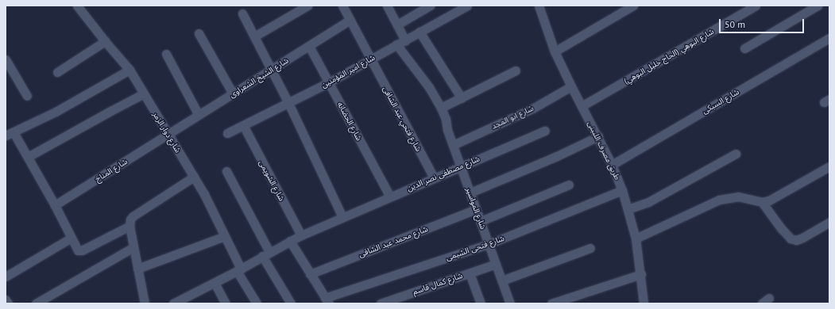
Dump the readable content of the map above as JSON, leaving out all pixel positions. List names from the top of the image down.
{
  "streets": {
    "street": [
      "شارع البوهي (الحاج خليل البوهي)",
      "شارع امير المؤمنين",
      "شارع الشيخ الشعراوى",
      "شارع السبكى",
      "شارع ابو المجد",
      "شارع فتحي عبد الشافى",
      "شارع الحضانه",
      "شارع دوار الزمر",
      "طريق مصرف اللبينى",
      "شارع المناخ",
      "شارع مصطفى نصر الدين",
      "شارع الشويمى",
      "شارع المواسير",
      "شارع محمد عبد الشافى",
      "شارع فتحى الشيمى",
      "شارع كمال قاسم"
    ]
  },
  "crossings": [
    ["شارع البوهي (الحاج خليل البوهي)", "طريق مصرف اللبينى"],
    ["شارع امير المؤمنين", "شارع فتحي عبد الشافى"],
    ["شارع امير المؤمنين", "شارع الحضانه"],
    ["شارع امير المؤمنين", "شارع الشويمى"],
    ["شارع امير المؤمنين", "شارع المواسير"],
    ["شارع الشيخ الشعراوى", "شارع الحضانه"],
    ["شارع الشيخ الشعراوى", "شارع دوار الزمر"],
    ["شارع الشيخ الشعراوى", "شارع المناخ"],
    ["شارع السبكى", "طريق مصرف اللبينى"],
    ["شارع ابو المجد", "طريق مصرف اللبينى"],
    ["شارع ابو المجد", "شارع المواسير"],
    ["شارع فتحي عبد الشافى", "شارع مصطفى نصر الدين"],
    ["شارع الحضانه", "شارع مصطفى نصر الدين"],
    ["شارع دوار الزمر", "شارع المناخ"],
    ["شارع دوار الزمر", "شارع مصطفى نصر الدين"],
    ["طريق مصرف اللبينى", "شارع فتحى الشيمى"],
    ["شارع مصطفى نصر الدين", "شارع الشويمى"],
    ["شارع مصطفى نصر الدين", "شارع المواسير"],
    ["شارع المواسير", "شارع محمد عبد الشافى"],
    ["شارع المواسير", "شارع فتحى الشيمى"],
    ["شارع المواسير", "شارع كمال قاسم"]
  ],
  "scale_bar": "50 m"
}
